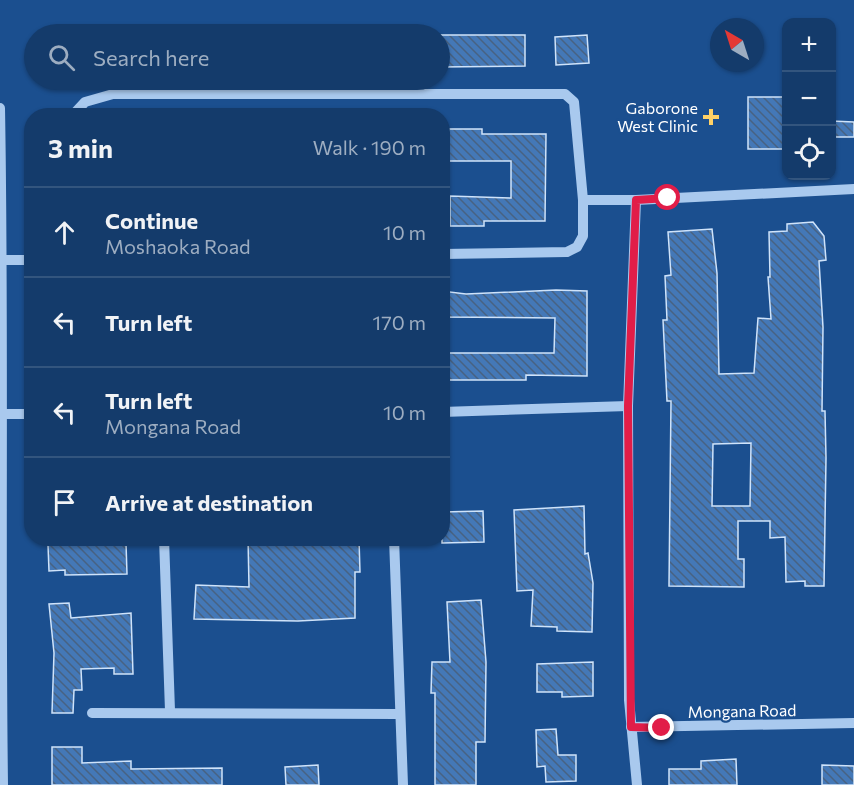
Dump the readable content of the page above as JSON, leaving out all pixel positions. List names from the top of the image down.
{
  "streets": {
    "street": ["Mongana Road"]
  },
  "places": {
    "health": ["Gaborone West Clinic"]
  },
  "north": "top left",
  "page": {
    "map_buttons": ["+", "−"],
    "search": "Search here",
    "heading": ["3 min", "Walk · 190 m"],
    "list": [
      ["Continue", "Moshaoka Road", "10 m"],
      ["Turn left", "170 m"],
      ["Turn left", "Mongana Road", "10 m"],
      "Arrive at destination"
    ]
  }
}
